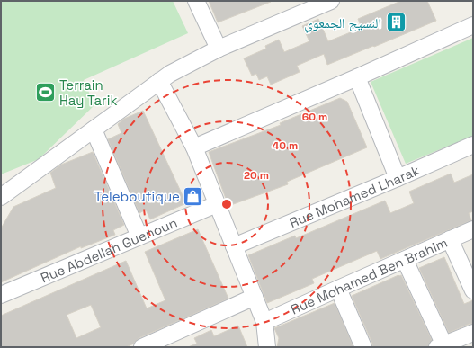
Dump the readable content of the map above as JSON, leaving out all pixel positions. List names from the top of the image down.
{
  "streets": {
    "street": ["Rue Mohamed Lharak", "Rue Abdellah Guenoun", "Rue Mohamed Ben Brahim"]
  },
  "places": {
    "building": ["النسيج الجمعوي"],
    "sports": ["Terrain Hay Tarik"],
    "shop": ["Teleboutique"]
  },
  "rings": ["60 m", "40 m", "20 m"]
}
